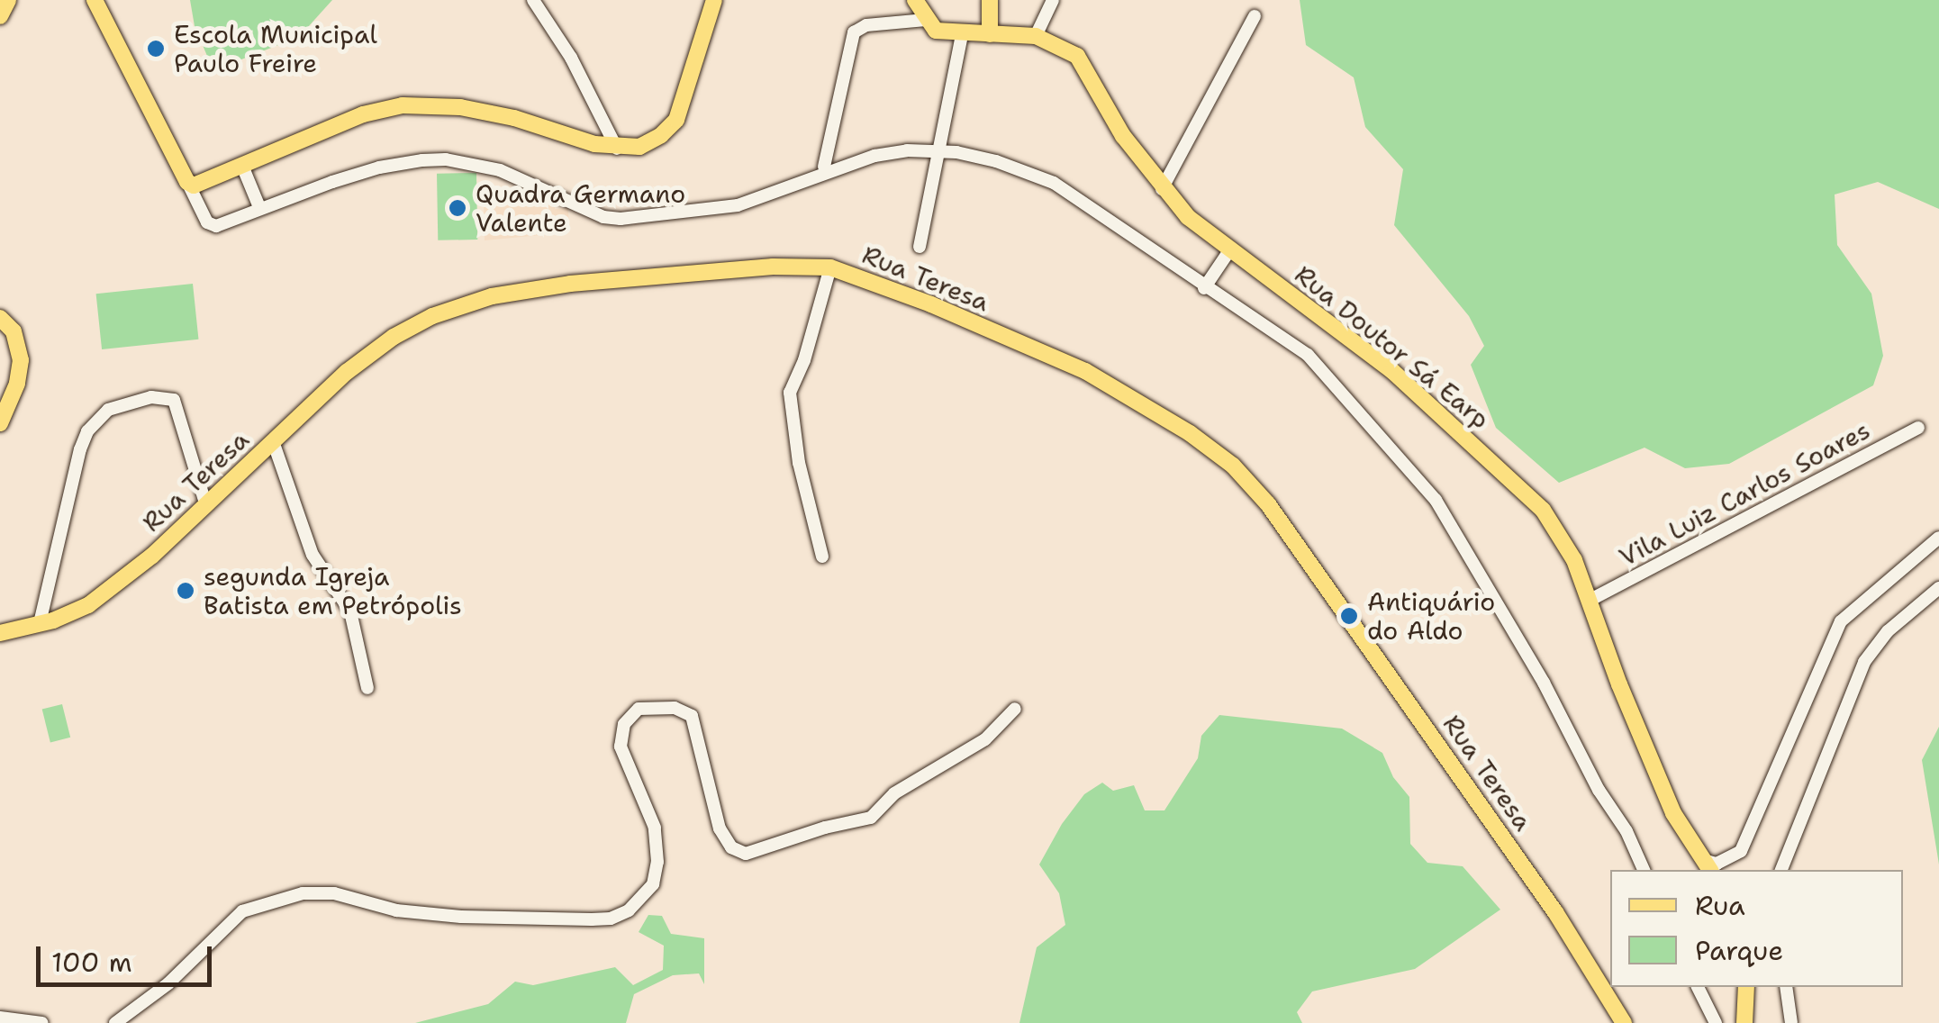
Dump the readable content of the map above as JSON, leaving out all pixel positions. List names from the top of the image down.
{
  "streets": {
    "main road": ["Rua Teresa", "Rua Doutor Sá Earp"],
    "street": ["Vila Luiz Carlos Soares"]
  },
  "crossings": [
    ["Rua Doutor Sá Earp", "Vila Luiz Carlos Soares"]
  ],
  "places": [
    "Escola Municipal Paulo Freire",
    "Quadra Germano Valente",
    "segunda Igreja Batista em Petrópolis",
    "Antiquário do Aldo"
  ],
  "legend": ["Rua", "Parque"],
  "scale_bar": "100 m"
}
